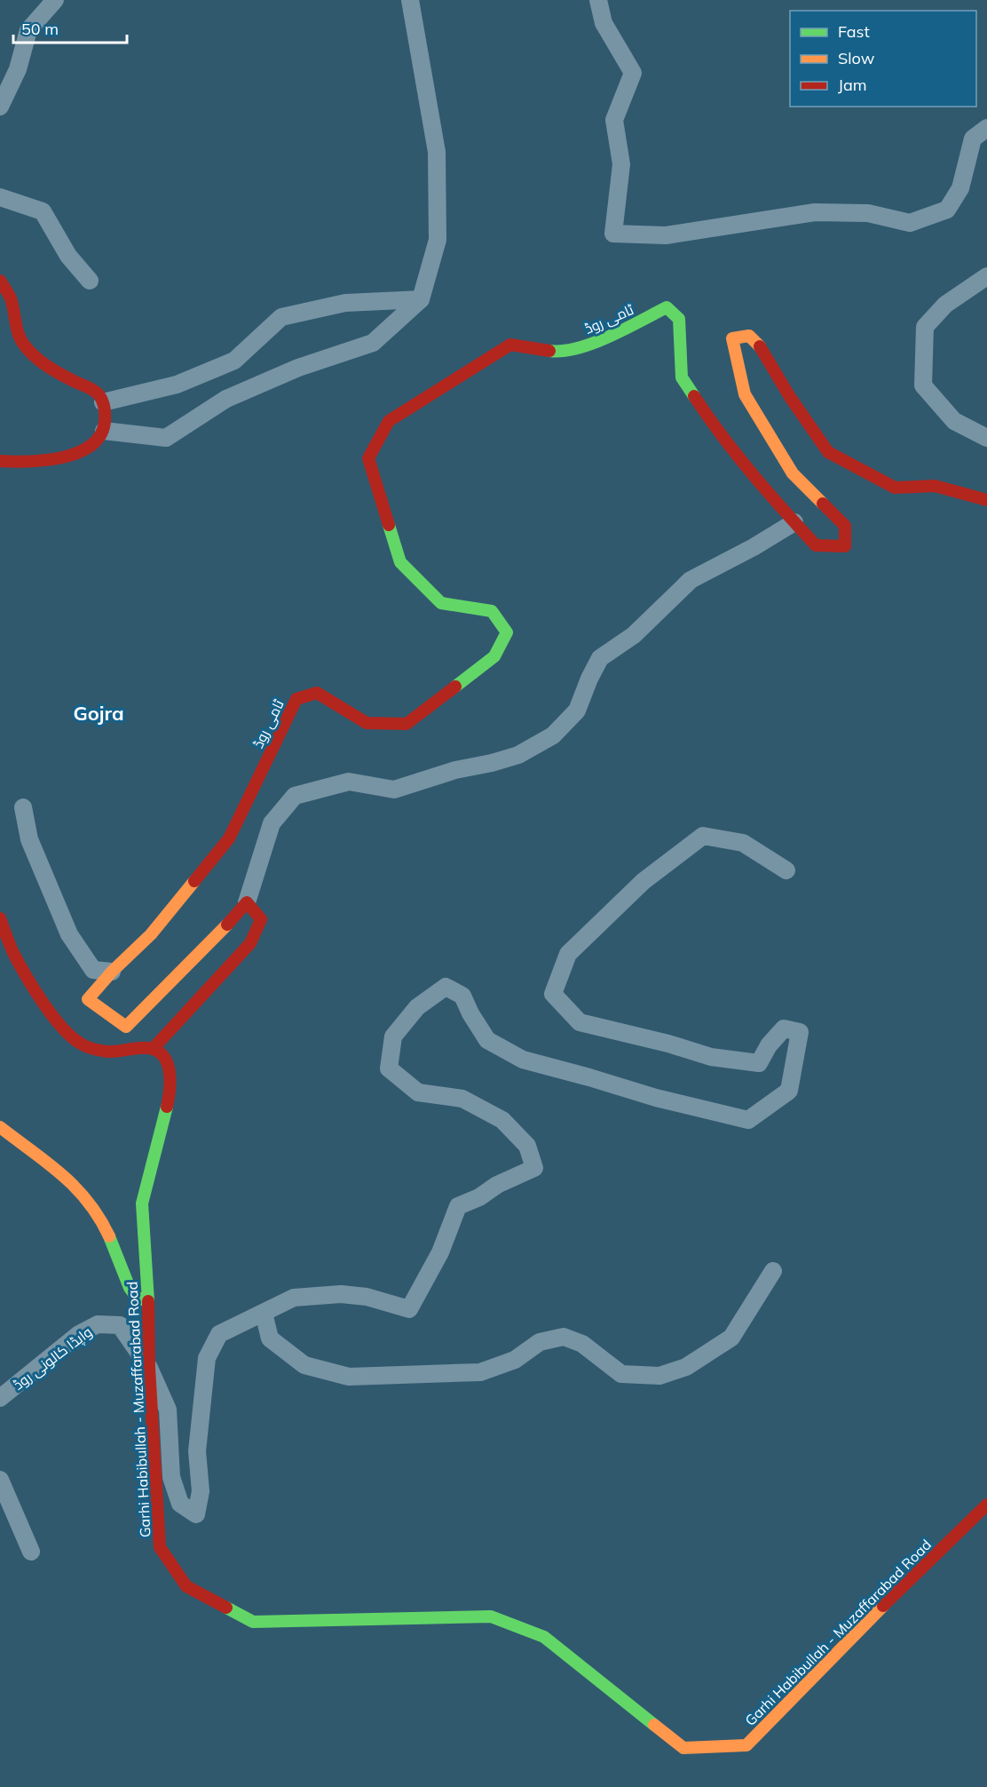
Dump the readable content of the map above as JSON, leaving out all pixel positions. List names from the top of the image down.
{
  "streets": {
    "main road": ["ٹامی روڈ", "Garhi Habibullah - Muzaffarabad Road"],
    "street": ["واپڈا کالونی روڈ"]
  },
  "crossings": [
    ["واپڈا کالونی روڈ", "Garhi Habibullah - Muzaffarabad Road"]
  ],
  "districts": ["Gojra"],
  "legend": ["Fast", "Slow", "Jam"],
  "scale_bar": "50 m"
}
